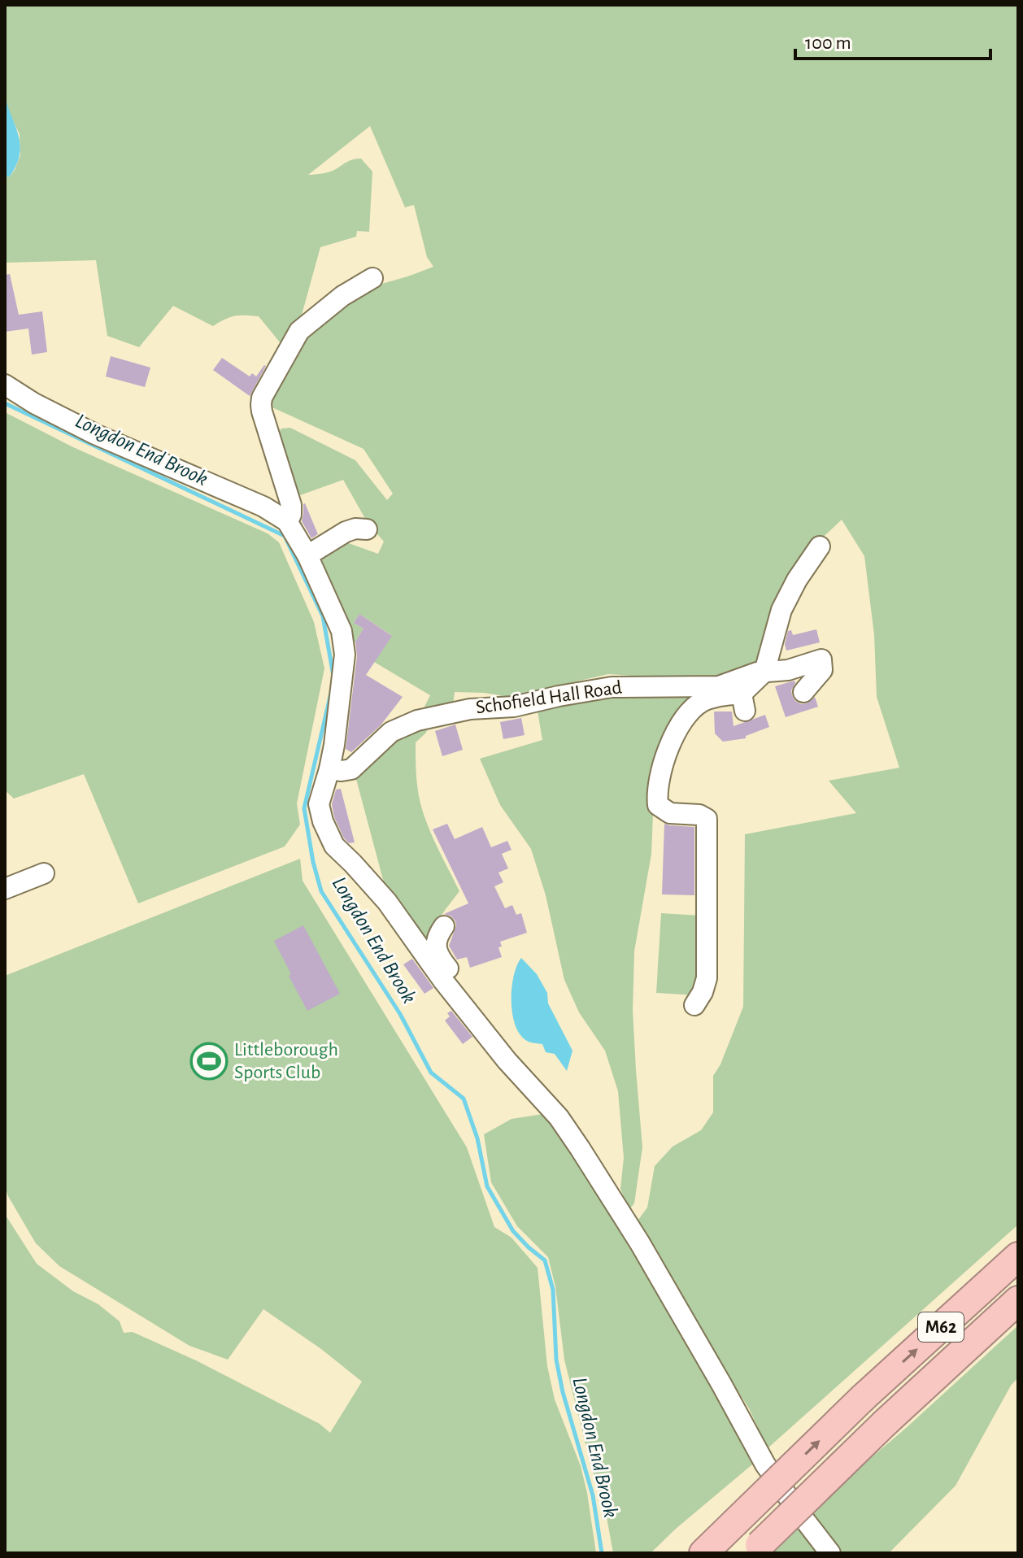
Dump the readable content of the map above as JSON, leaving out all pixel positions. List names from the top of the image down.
{
  "streets": {
    "highway": ["M62"],
    "street": ["Schofield Hall Road"]
  },
  "water": ["Longdon End Brook"],
  "places": {
    "sports": ["Littleborough Sports Club"]
  },
  "scale_bar": "100 m"
}
